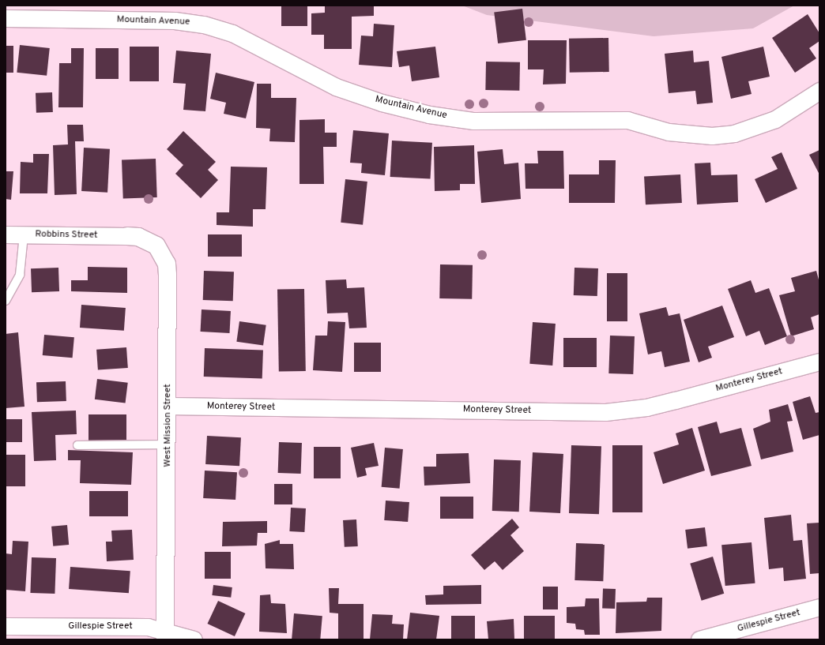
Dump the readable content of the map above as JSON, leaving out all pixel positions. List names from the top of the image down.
{
  "streets": {
    "street": [
      "Mountain Avenue",
      "Robbins Street",
      "Monterey Street",
      "West Mission Street",
      "Gillespie Street"
    ]
  },
  "crossings": [
    ["Robbins Street", "West Mission Street"],
    ["Monterey Street", "West Mission Street"],
    ["West Mission Street", "Gillespie Street"]
  ]
}
